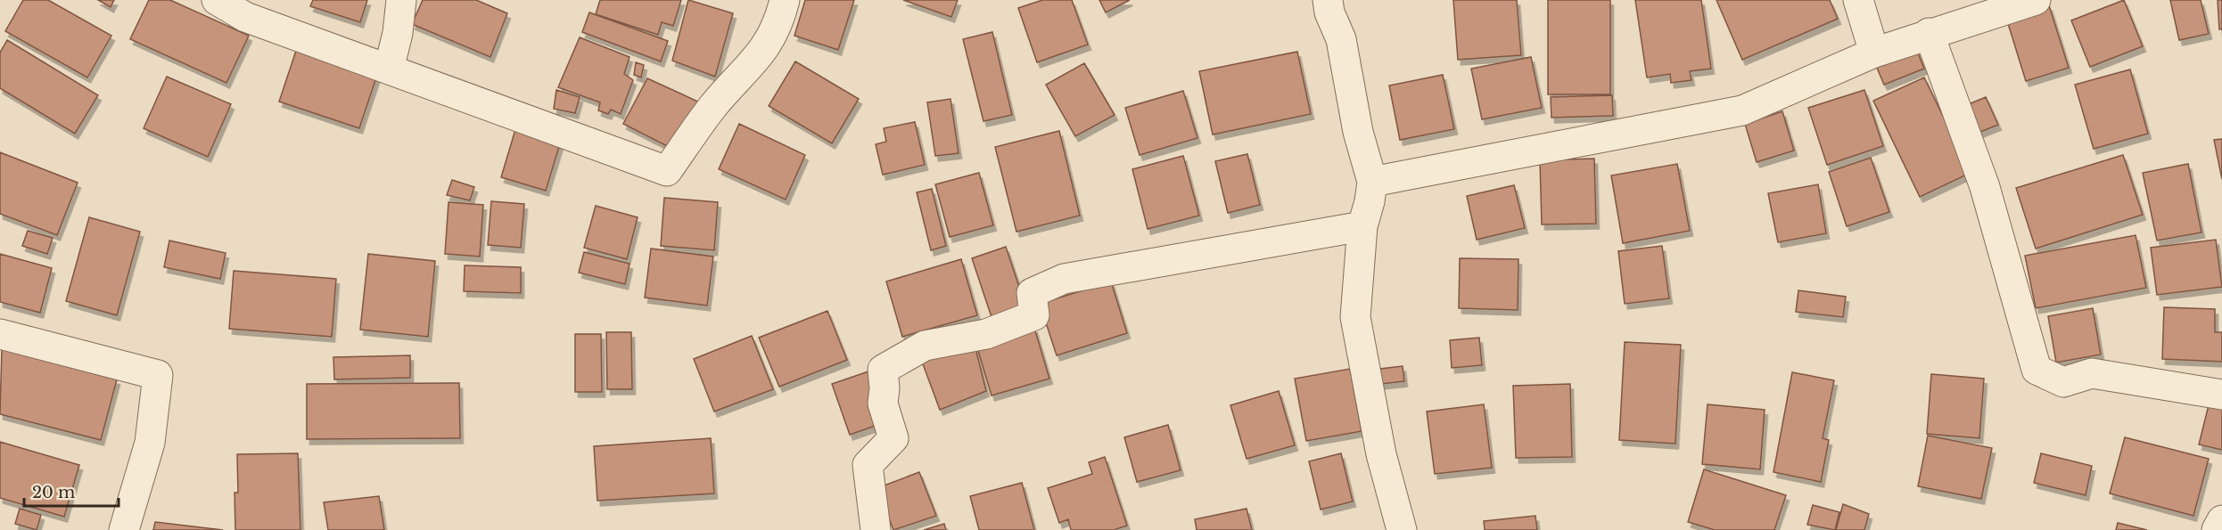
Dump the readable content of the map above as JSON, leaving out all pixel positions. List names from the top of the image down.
{
  "scale_bar": "20 m"
}
